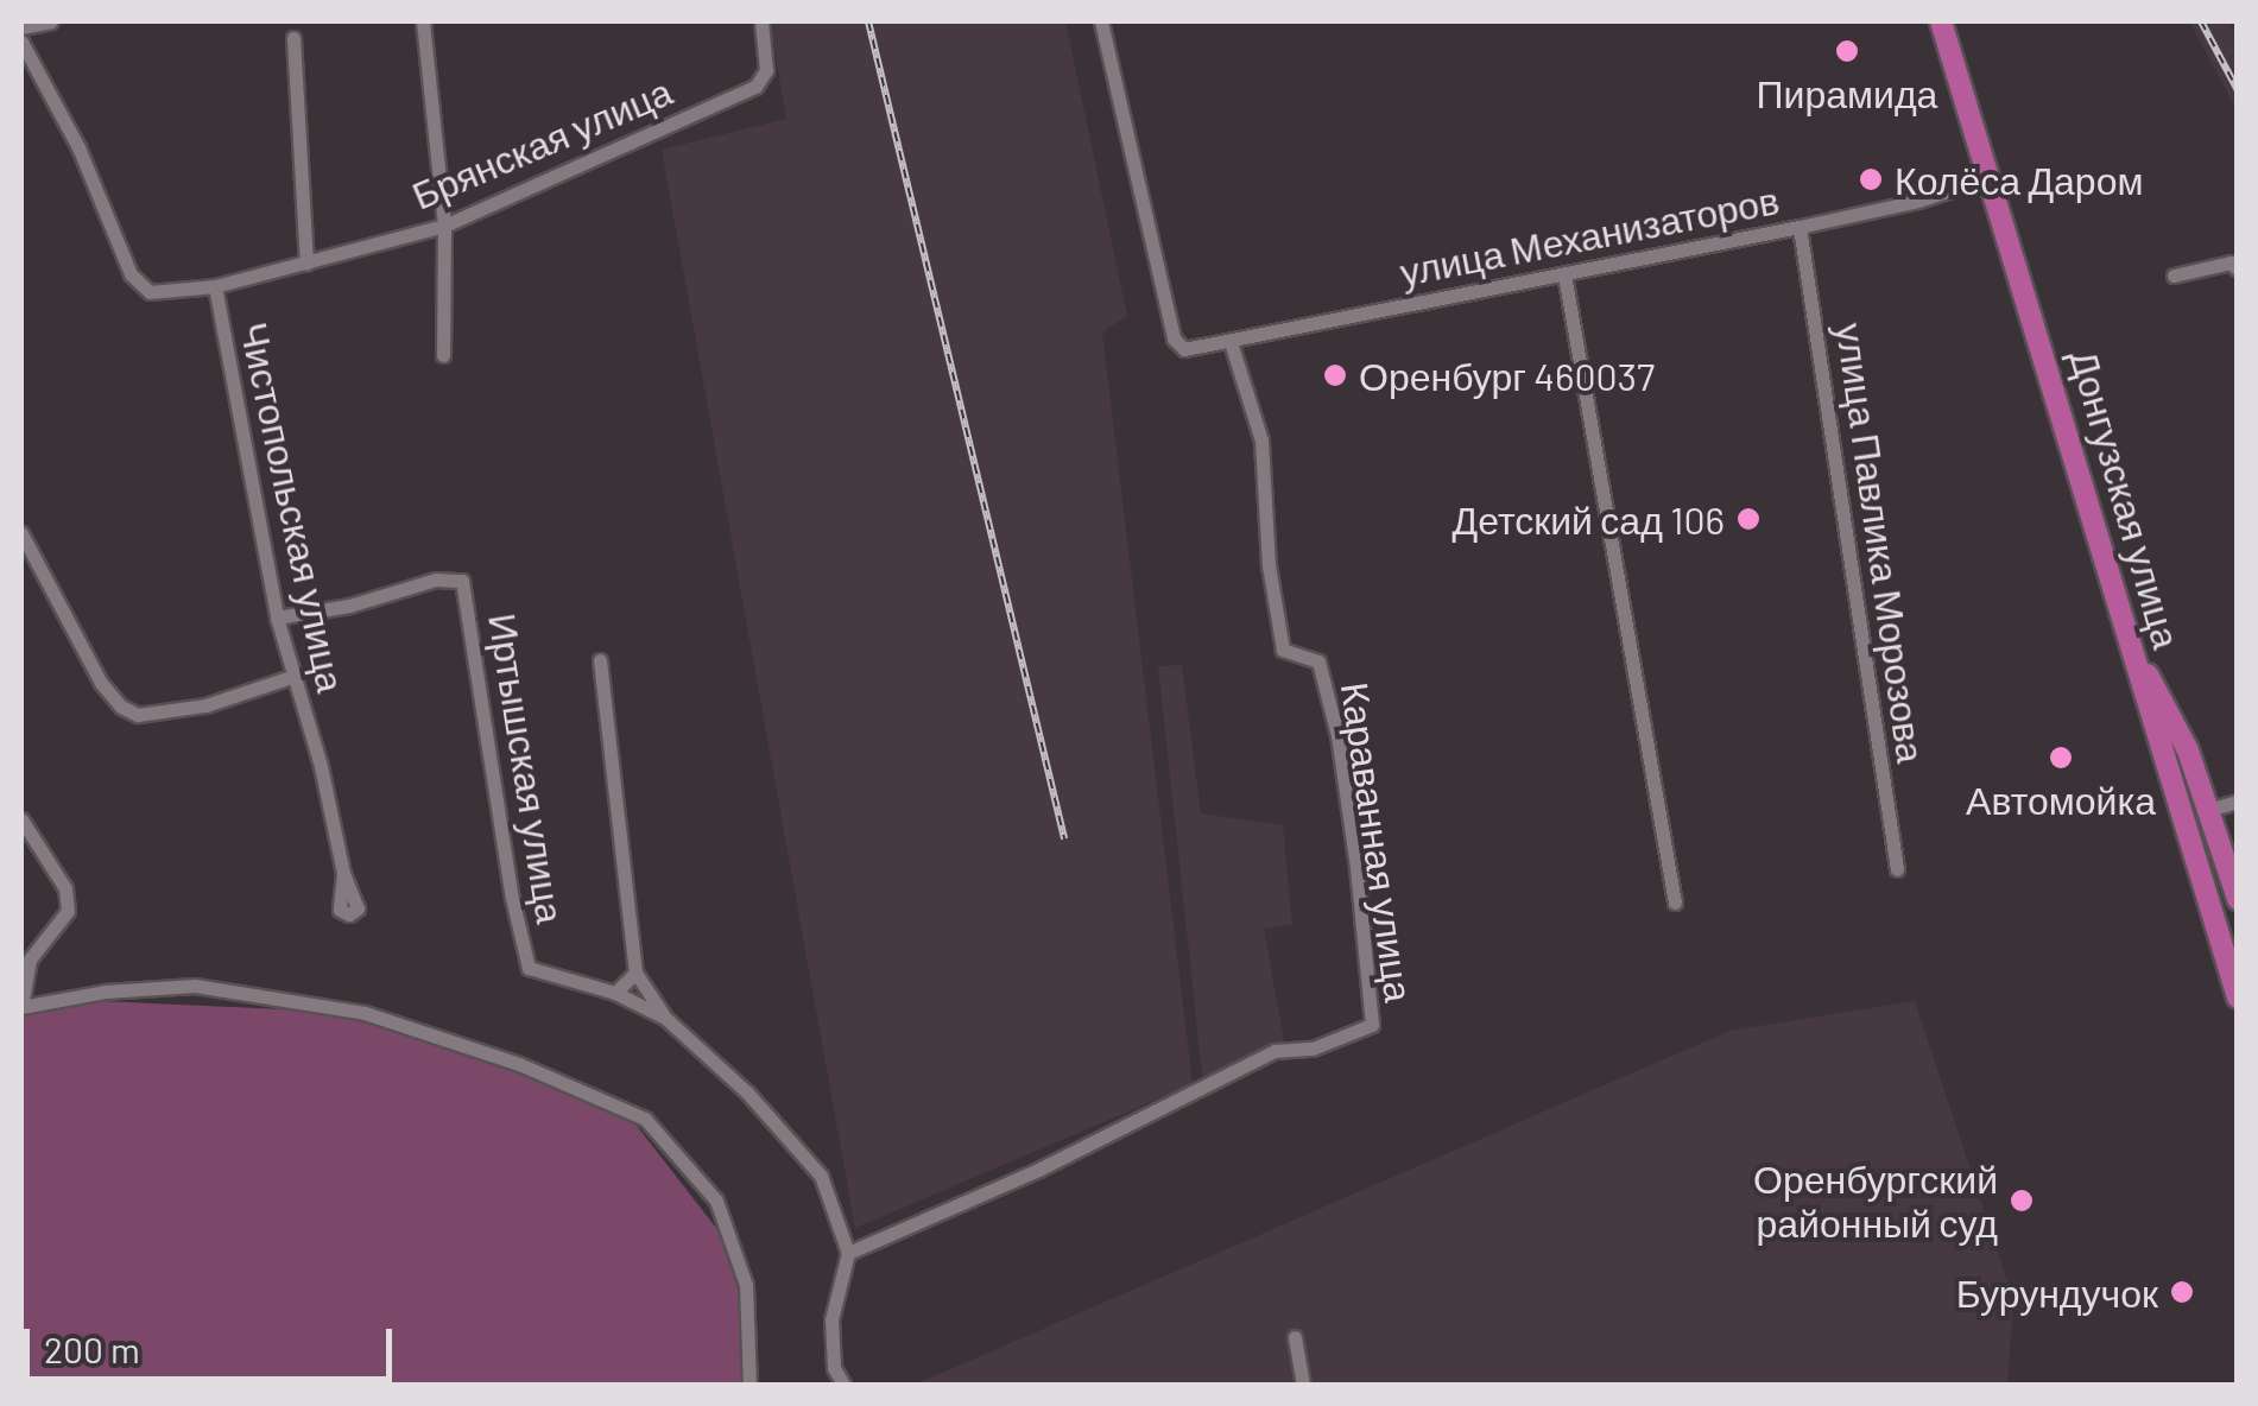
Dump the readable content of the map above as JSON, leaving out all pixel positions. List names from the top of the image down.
{
  "streets": {
    "highway": ["Донгузская улица"],
    "street": [
      "Брянская улица",
      "улица Механизаторов",
      "Чистопольская улица",
      "улица Павлика Морозова",
      "Иртышская улица",
      "Караванная улица"
    ]
  },
  "crossings": [
    ["Брянская улица", "Чистопольская улица"],
    ["улица Механизаторов", "Донгузская улица"],
    ["улица Механизаторов", "улица Павлика Морозова"],
    ["улица Механизаторов", "Караванная улица"],
    ["Чистопольская улица", "Иртышская улица"]
  ],
  "places": [
    "Пирамида",
    "Колёса Даром",
    "Оренбург 460037",
    "Детский сад 106",
    "Автомойка",
    "Оренбургский районный суд",
    "Бурундучок"
  ],
  "scale_bar": "200 m"
}
